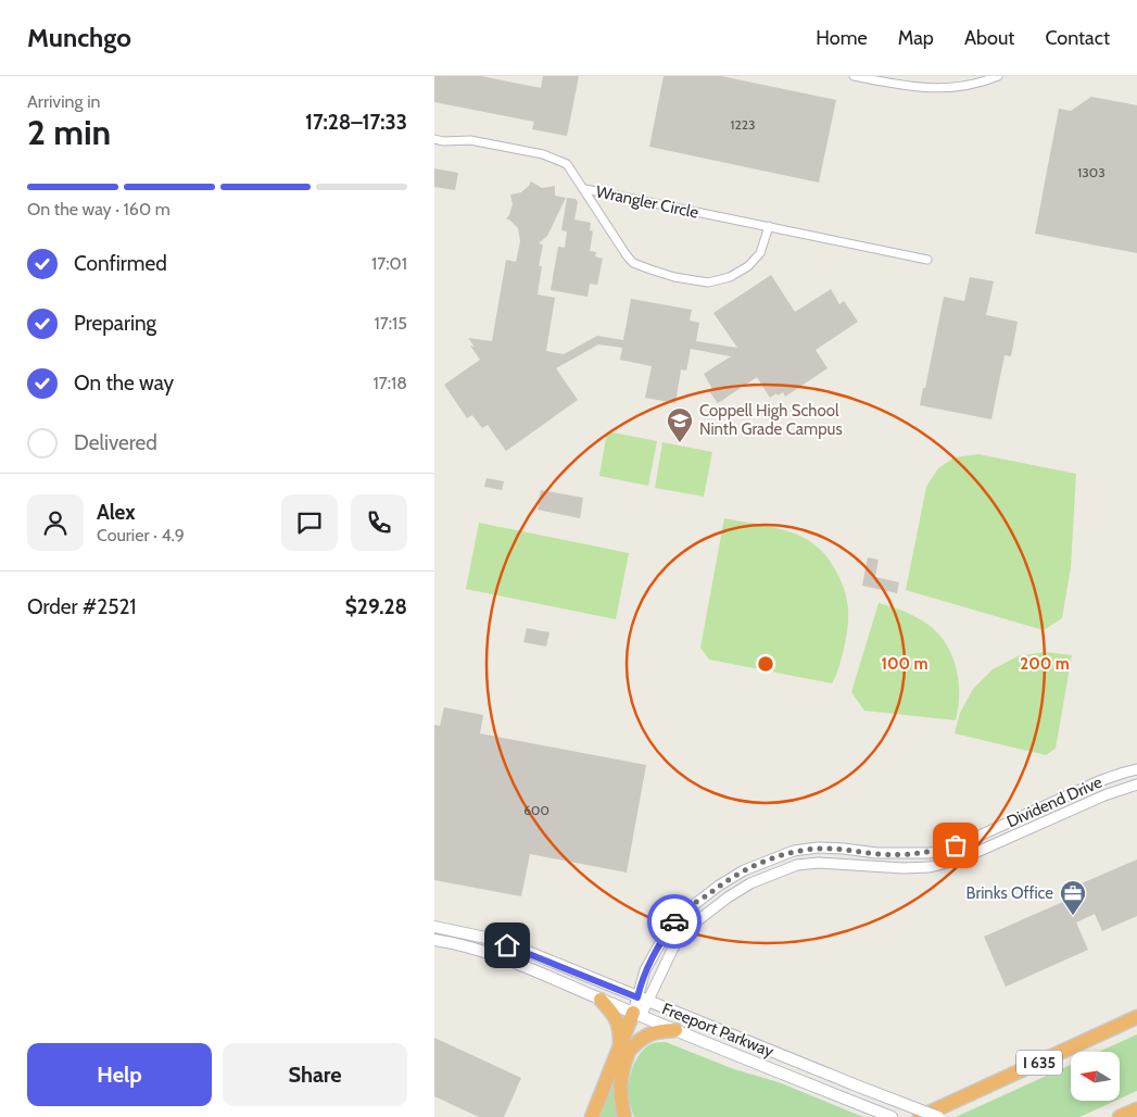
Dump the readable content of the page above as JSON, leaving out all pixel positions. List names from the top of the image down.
{
  "streets": {
    "highway": ["I 635"],
    "main road": ["Freeport Parkway"],
    "street": ["Wrangler Circle", "Dividend Drive"]
  },
  "crossings": [
    ["Dividend Drive", "Freeport Parkway"],
    ["Freeport Parkway", "I 635"]
  ],
  "places": {
    "school or university": ["Coppell High School Ninth Grade Campus"],
    "office": ["Brinks Office"]
  },
  "house_numbers": ["1223", "1303", "600"],
  "north": "left",
  "page": {
    "header": "Munchgo",
    "nav": [
      "Home",
      "Map",
      "About",
      "Contact"
    ],
    "heading": ["2 min", "Arriving in", "17:28–17:33"],
    "panel": [
      "Alex",
      "Courier · 4.9",
      "Order #2521",
      "$29.28"
    ],
    "bar": "On the way · 160 m",
    "list": [
      ["Confirmed", "17:01"],
      ["Preparing", "17:15"],
      ["On the way", "17:18"],
      "Delivered"
    ],
    "buttons": ["Help", "Share"]
  },
  "rings": ["100 m", "200 m"]
}
